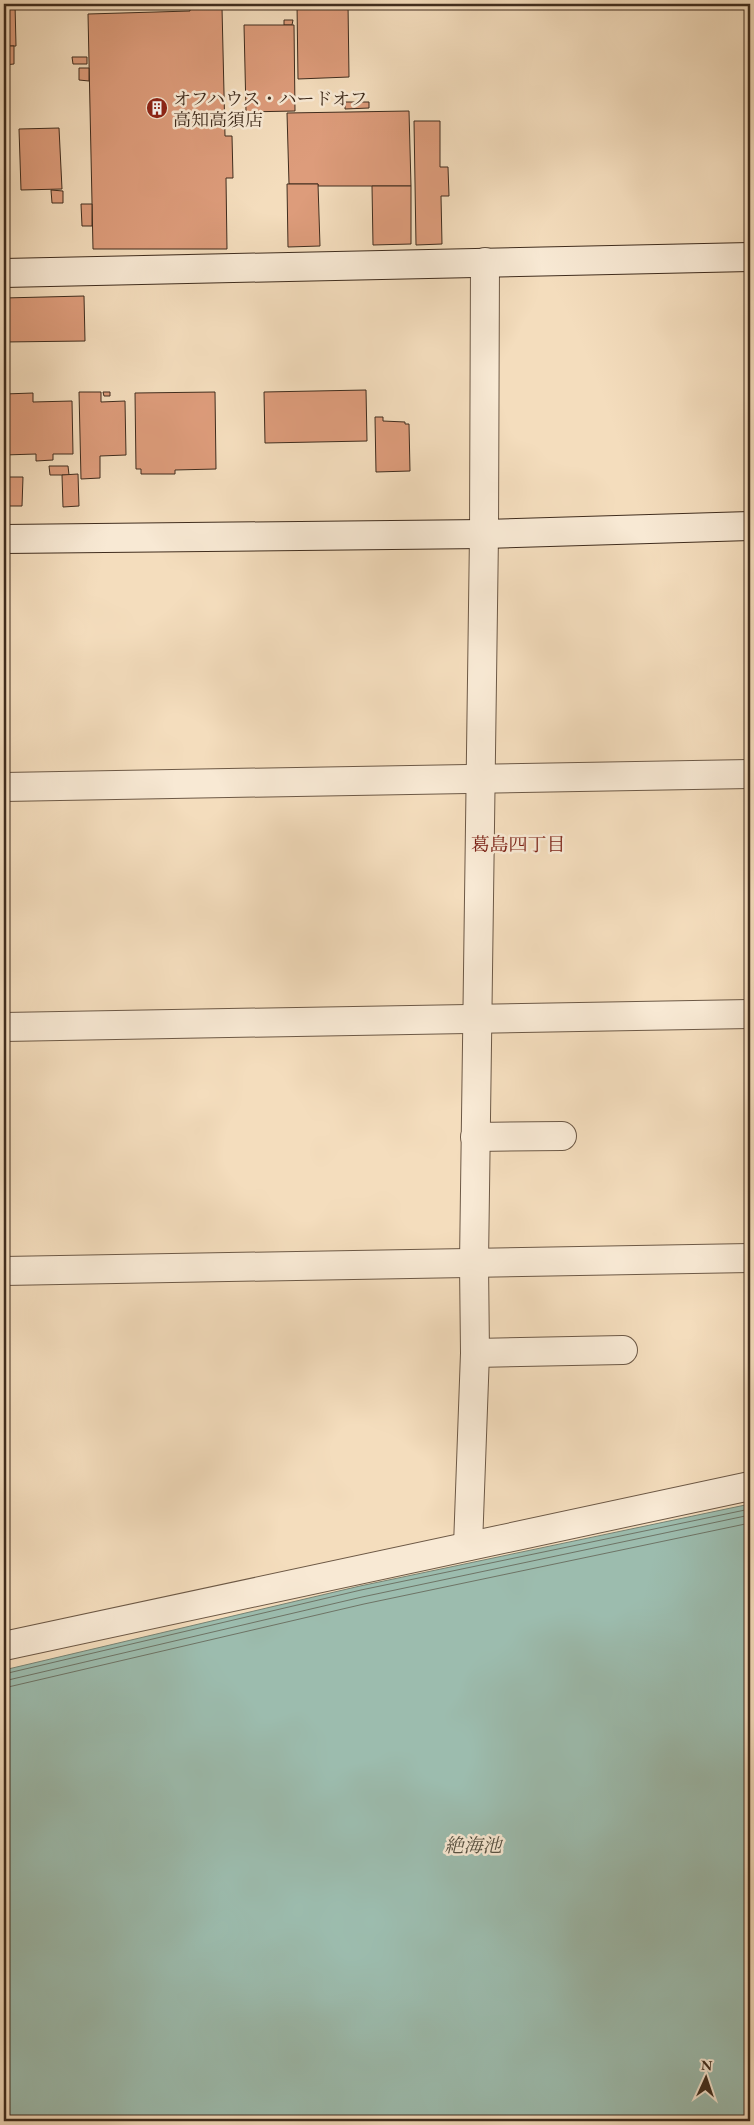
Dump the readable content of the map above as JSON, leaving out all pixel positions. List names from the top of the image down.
{
  "districts": ["葛島四丁目"],
  "water": ["絶海池"],
  "places": {
    "building": ["オフハウス・ハードオフ 高知高須店"]
  },
  "north": "top"
}
